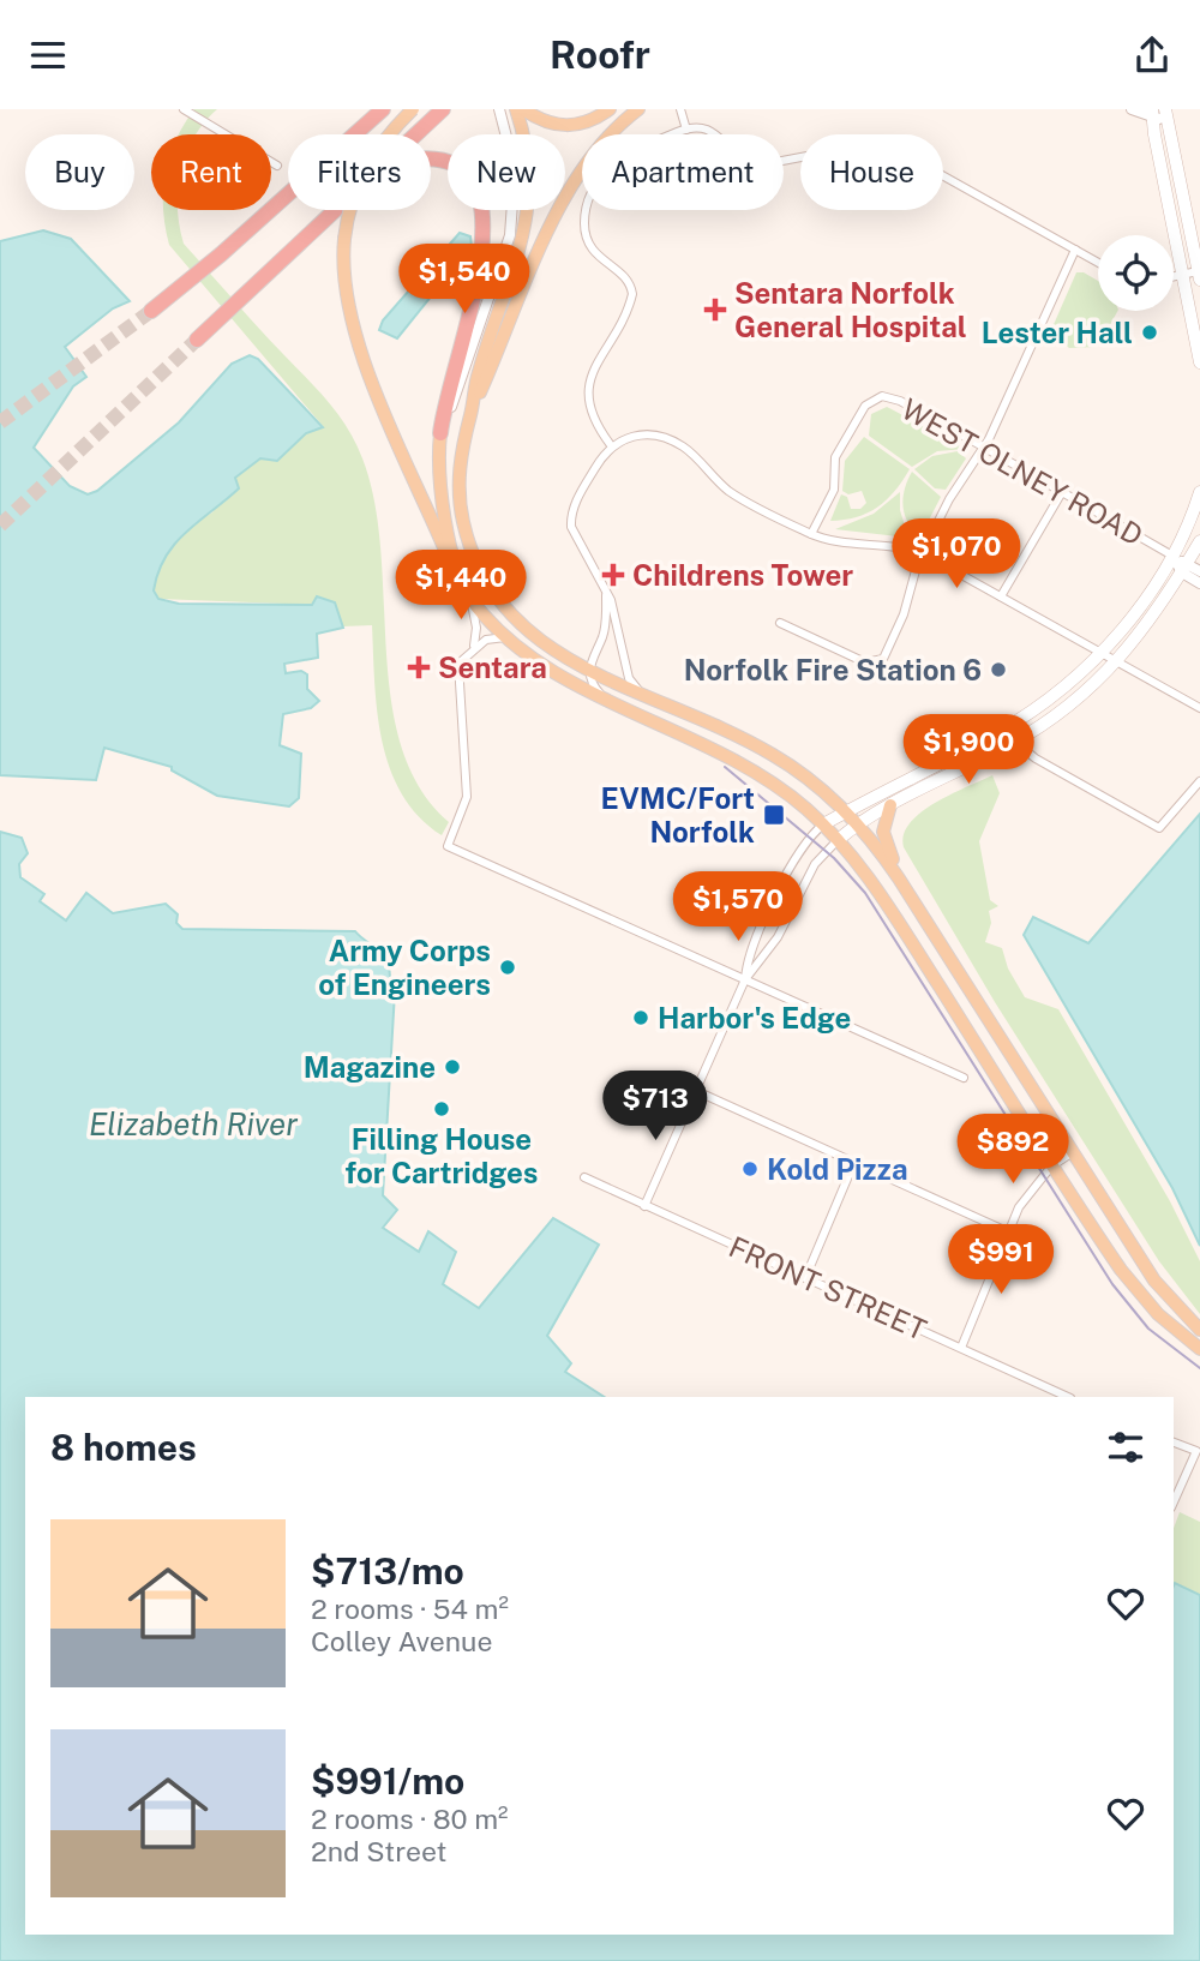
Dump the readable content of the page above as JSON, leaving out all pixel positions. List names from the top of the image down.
{
  "streets": {
    "street": ["WEST OLNEY ROAD", "FRONT STREET"]
  },
  "water": ["Elizabeth River"],
  "places": {
    "health": ["Sentara Norfolk General Hospital", "Childrens Tower", "Sentara"],
    "other": [
      "Lester Hall",
      "Norfolk Fire Station 6",
      "Army Corps of Engineers",
      "Harbor's Edge",
      "Magazine",
      "Filling House for Cartridges",
      "Kold Pizza"
    ],
    "transit": ["EVMC/Fort Norfolk"]
  },
  "page": {
    "header": "Roofr",
    "chip": [
      "Buy",
      "Rent",
      "Filters",
      "New",
      "Apartment",
      "House"
    ],
    "price": [
      "$1,540",
      "$1,070",
      "$1,440",
      "$1,900",
      "$1,570",
      "$713",
      "$892",
      "$991"
    ],
    "heading": "8 homes",
    "list": [
      {
        "name": "$713/mo",
        "note": "2 rooms · 54 m² · Colley Avenue"
      },
      {
        "name": "$991/mo",
        "note": "2 rooms · 80 m² · 2nd Street"
      }
    ]
  }
}
